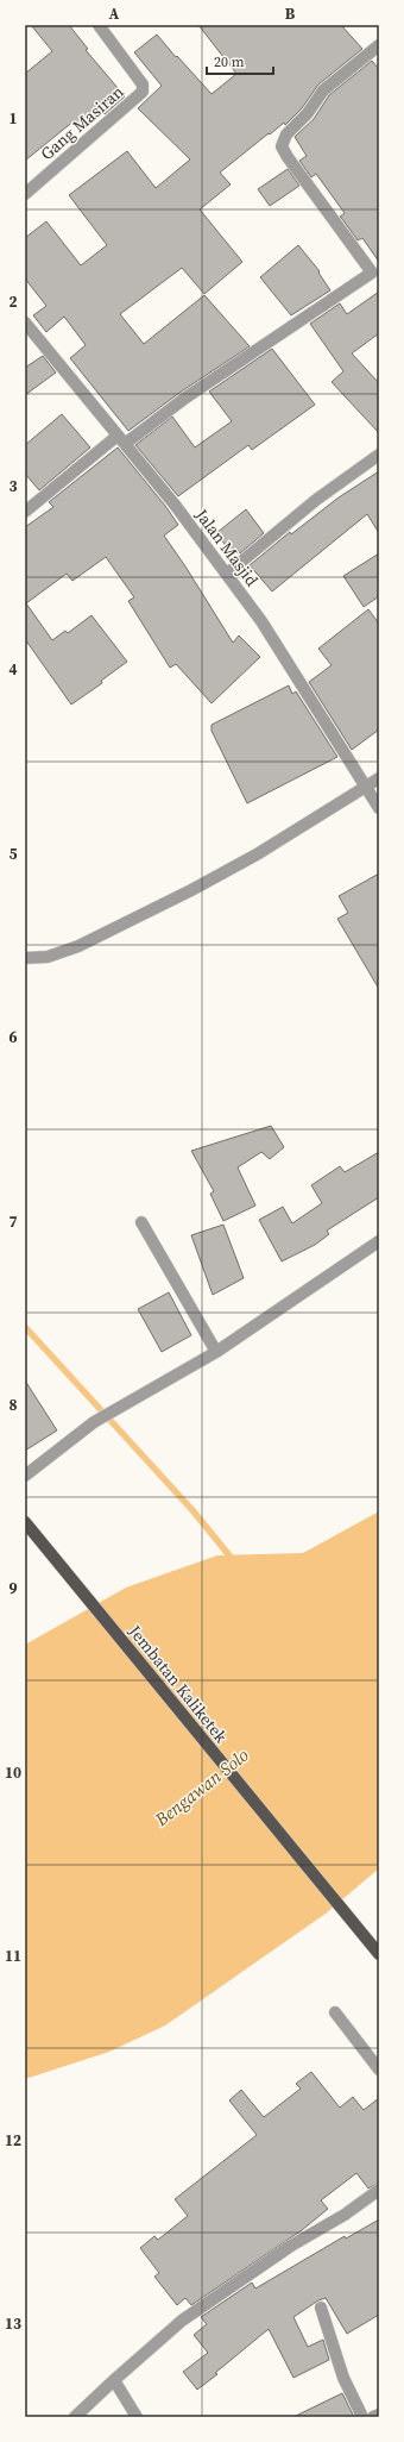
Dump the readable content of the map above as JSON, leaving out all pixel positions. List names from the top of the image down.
{
  "streets": {
    "main road": ["Jembatan Kaliketek"],
    "street": ["Gang Masiran", "Jalan Masjid"]
  },
  "water": ["Bengawan Solo"],
  "scale_bar": "20 m",
  "grid": {
    "columns": ["A", "B"],
    "rows": [
      "1",
      "2",
      "3",
      "4",
      "5",
      "6",
      "7",
      "8",
      "9",
      "10",
      "11",
      "12",
      "13"
    ]
  }
}
